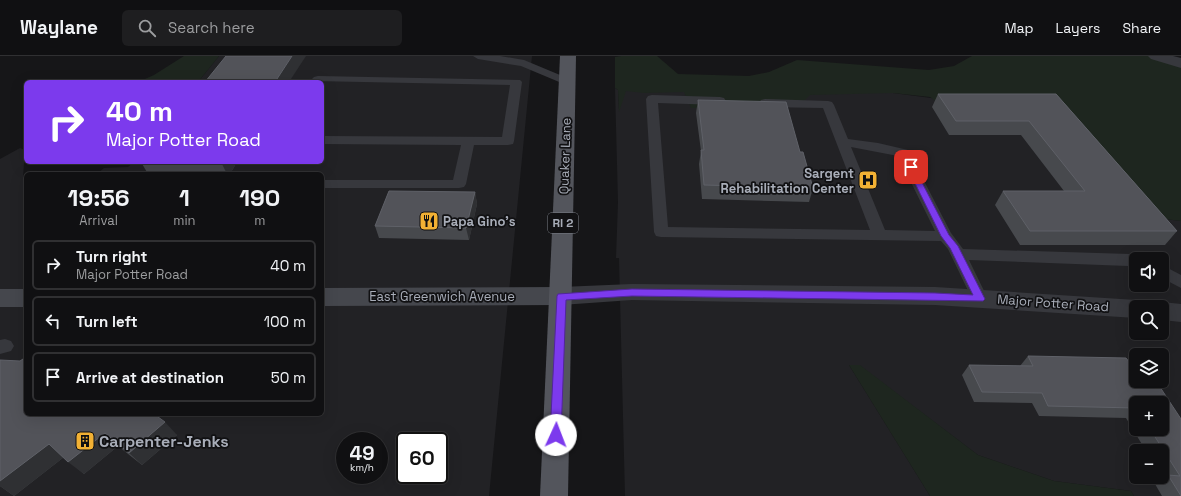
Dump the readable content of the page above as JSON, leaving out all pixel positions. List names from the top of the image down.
{
  "streets": {
    "main road": ["Quaker Lane", "RI 2"],
    "street": ["East Greenwich Avenue", "Major Potter Road"]
  },
  "crossings": [
    ["Quaker Lane", "East Greenwich Avenue"],
    ["Quaker Lane", "Major Potter Road"],
    ["East Greenwich Avenue", "Major Potter Road"]
  ],
  "places": {
    "hospital": ["Sargent Rehabilitation Center"],
    "restaurant": ["Papa Gino's"],
    "building": ["Carpenter-Jenks"]
  },
  "page": {
    "header": "Waylane",
    "search": "Search here",
    "nav": ["Map", "Layers", "Share"],
    "turn": ["40 m", "Major Potter Road"],
    "eta": [
      "19:56",
      "Arrival",
      "1",
      "min",
      "190",
      "m"
    ],
    "list": [
      {
        "name": "Turn right",
        "note": "Major Potter Road",
        "value": "40 m"
      },
      {
        "name": "Turn left",
        "value": "100 m"
      },
      {
        "name": "Arrive at destination",
        "value": "50 m"
      }
    ],
    "map_buttons": ["+", "−"],
    "speed": "49 km/h",
    "limit": "60"
  }
}
